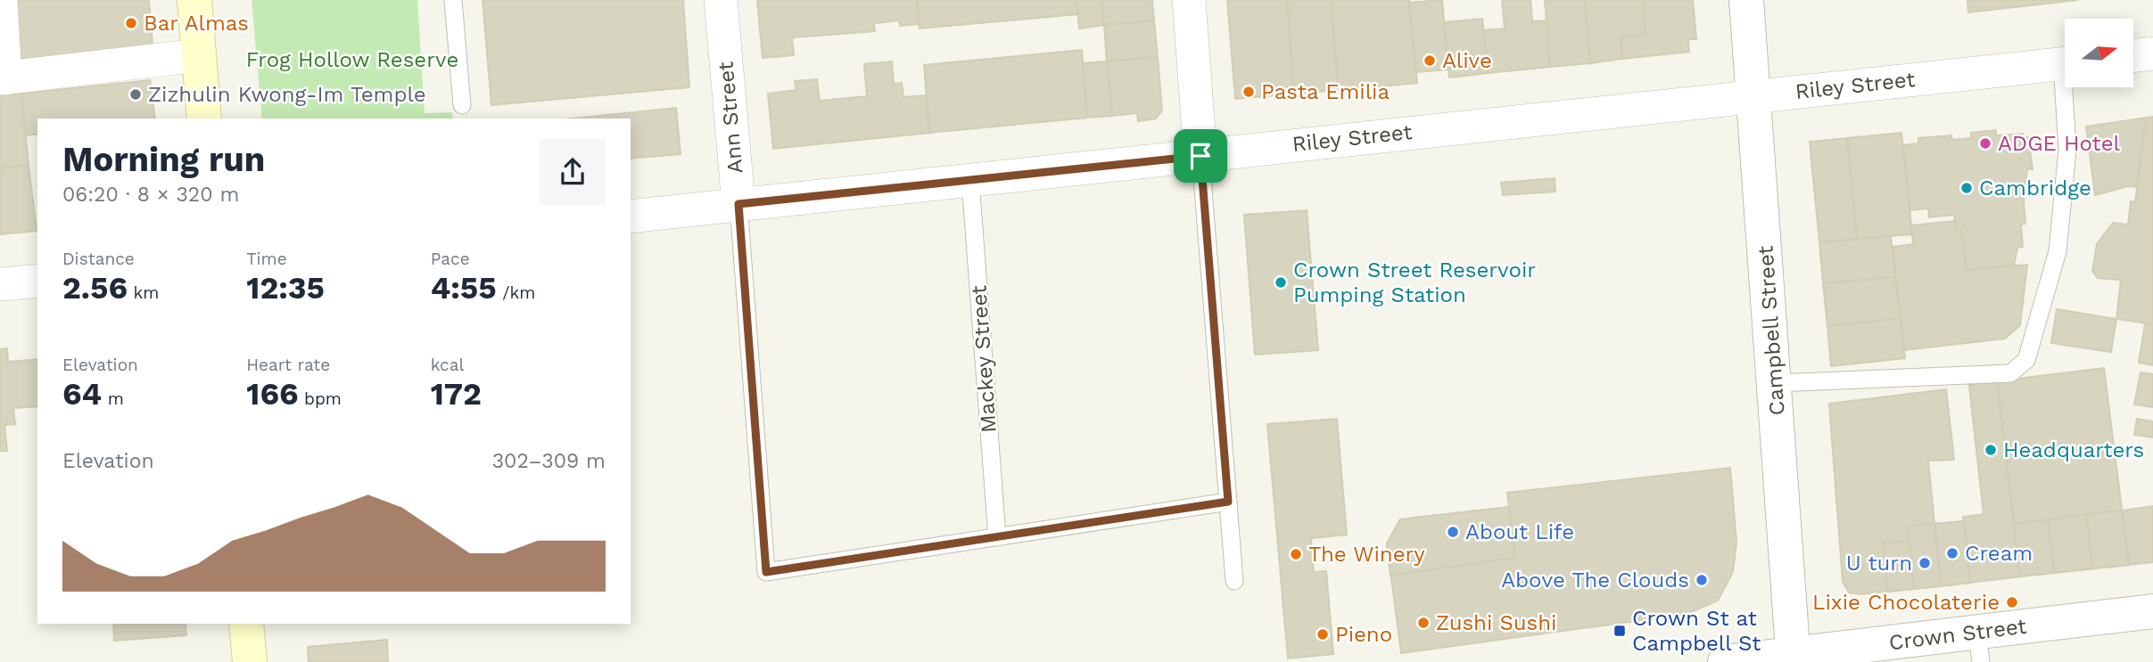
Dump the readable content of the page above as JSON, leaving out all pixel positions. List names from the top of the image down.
{
  "streets": {
    "street": [
      "Riley Street",
      "Ann Street",
      "Campbell Street",
      "Crown Street"
    ],
    "lane": ["Mackey Street"]
  },
  "crossings": [
    ["Riley Street", "Ann Street"],
    ["Riley Street", "Campbell Street"],
    ["Riley Street", "Mackey Street"],
    ["Ann Street", "Mackey Street"],
    ["Campbell Street", "Crown Street"]
  ],
  "parks": ["Frog Hollow Reserve"],
  "places": {
    "other": [
      "Bar Almas",
      "Alive",
      "Pasta Emilia",
      "Zizhulin Kwong-Im Temple",
      "ADGE Hotel",
      "Cambridge",
      "Crown Street Reservoir Pumping Station",
      "Headquarters",
      "About Life",
      "Cream",
      "The Winery",
      "U turn",
      "Above The Clouds",
      "Lixie Chocolaterie",
      "Zushi Sushi",
      "Pieno"
    ],
    "transit": ["Crown St at Campbell St"]
  },
  "north": "right",
  "page": {
    "heading": ["Morning run", "06:20 · 8 × 320 m"],
    "stats": [
      ["Distance", "2.56 km"],
      ["Time", "12:35"],
      ["Pace", "4:55 /km"],
      ["Elevation", "64 m"],
      ["Heart rate", "166 bpm"],
      ["kcal", "172"]
    ],
    "chart": ["Elevation", "302–309 m"]
  }
}
